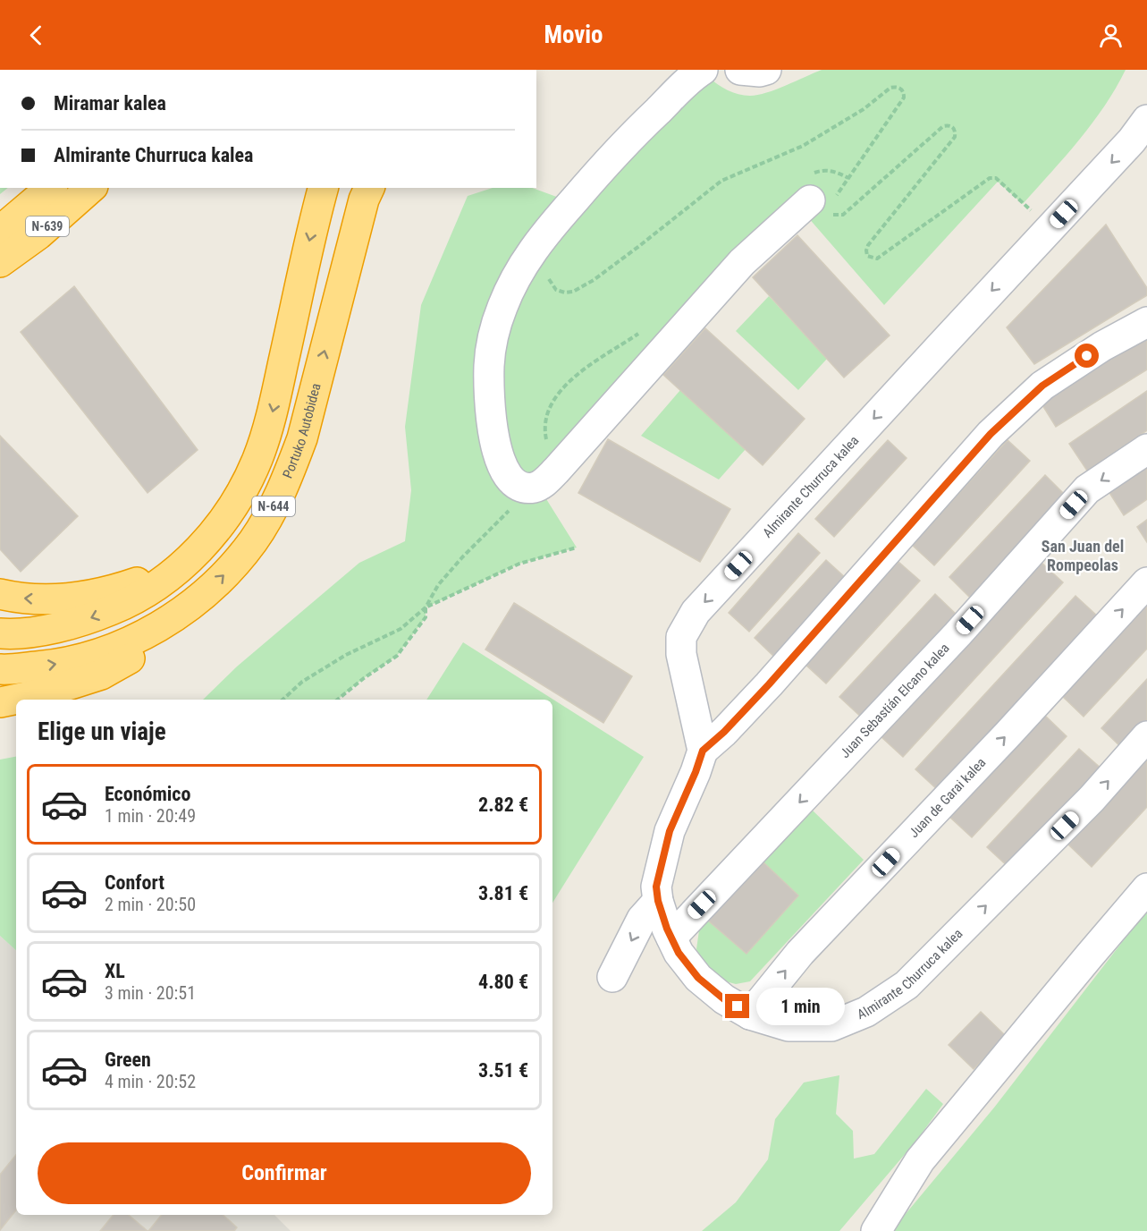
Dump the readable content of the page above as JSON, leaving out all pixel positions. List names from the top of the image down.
{
  "streets": {
    "highway": ["N-639", "Portuko Autobidea", "N-644"],
    "street": ["Almirante Churruca kalea", "Juan Sebastián Elcano kalea", "Juan de Garai kalea"]
  },
  "crossings": [
    ["Almirante Churruca kalea", "Juan Sebastián Elcano kalea"],
    ["Almirante Churruca kalea", "Juan de Garai kalea"]
  ],
  "districts": ["San Juan del Rompeolas"],
  "page": {
    "header": "Movio",
    "banner": ["Miramar kalea", "Almirante Churruca kalea"],
    "heading": "Elige un viaje",
    "list": [
      {
        "name": "Económico",
        "note": "1 min · 20:49",
        "value": "2.82 €"
      },
      {
        "name": "Confort",
        "note": "2 min · 20:50",
        "value": "3.81 €"
      },
      {
        "name": "XL",
        "note": "3 min · 20:51",
        "value": "4.80 €"
      },
      {
        "name": "Green",
        "note": "4 min · 20:52",
        "value": "3.51 €"
      }
    ],
    "bubble": "1 min",
    "buttons": "Confirmar"
  }
}
